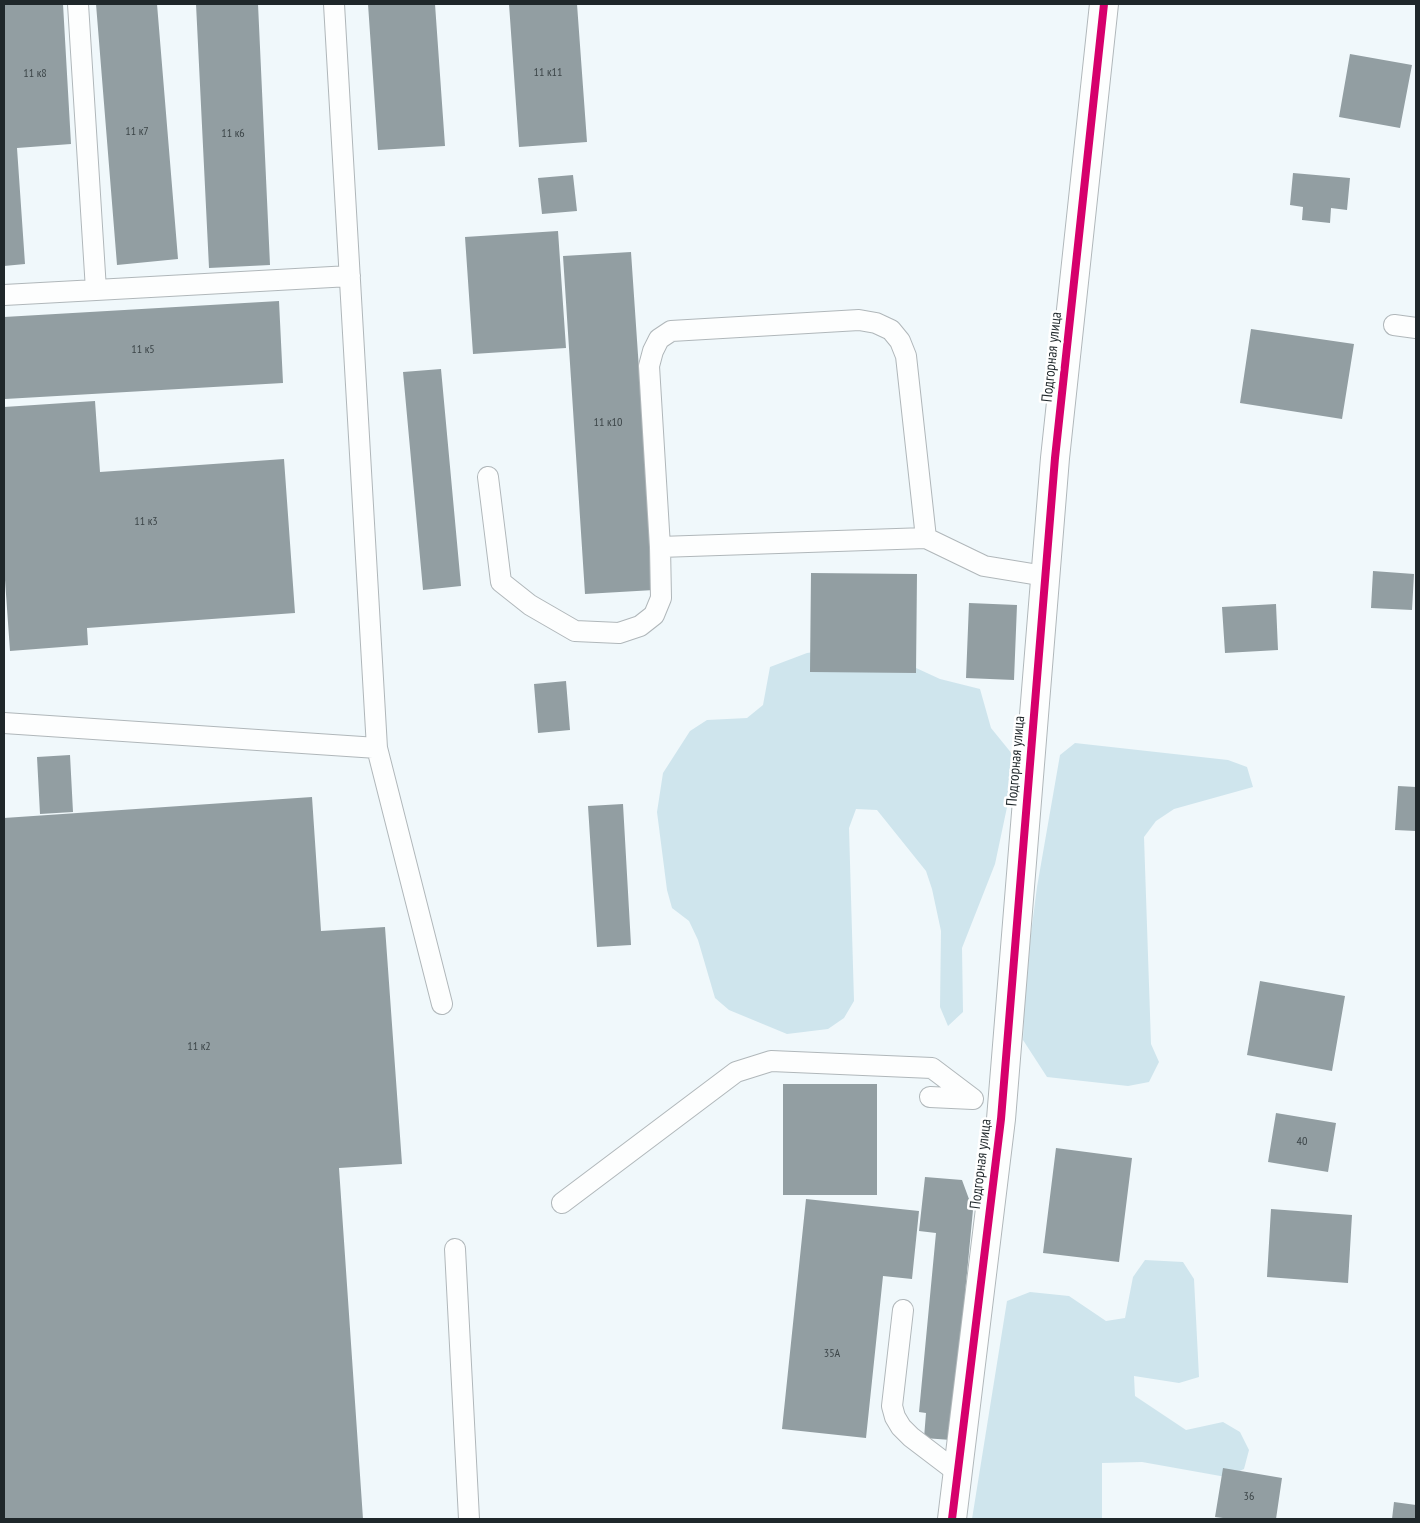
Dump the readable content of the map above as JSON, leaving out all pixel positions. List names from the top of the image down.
{
  "streets": {
    "street": ["Подгорная улица"]
  },
  "house_numbers": [
    "11 к11",
    "11 к8",
    "11 к7",
    "11 к6",
    "11 к5",
    "11 к10",
    "11 к3",
    "11 к2",
    "40",
    "35А",
    "36"
  ]
}
